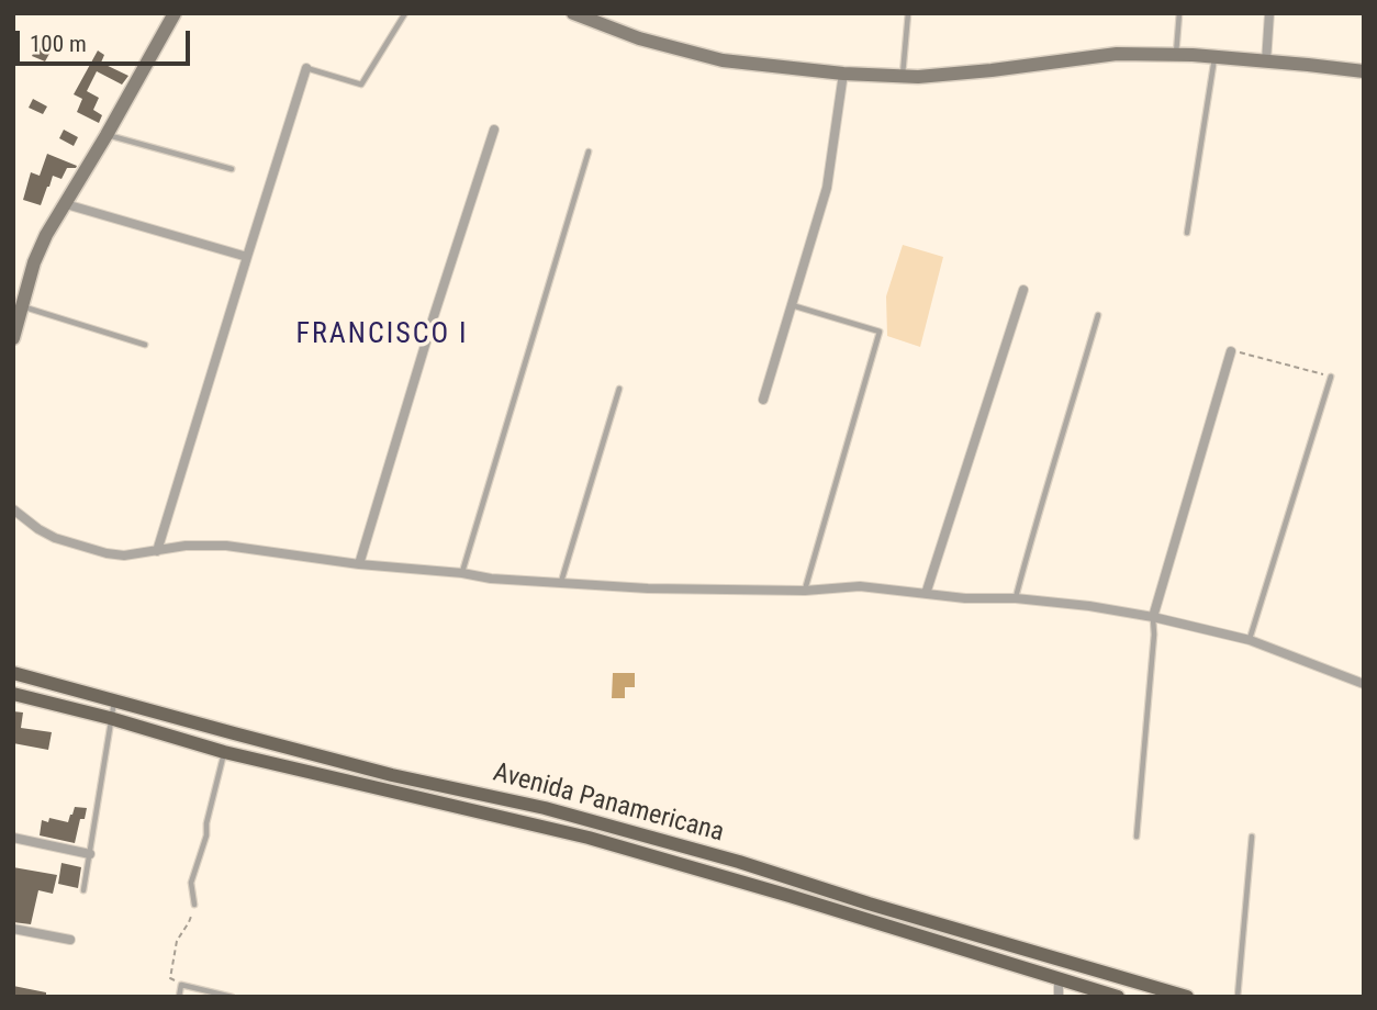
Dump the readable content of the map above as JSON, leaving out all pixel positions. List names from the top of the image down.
{
  "streets": {
    "main road": ["Avenida Panamericana"]
  },
  "districts": ["FRANCISCO I"],
  "scale_bar": "100 m"
}
